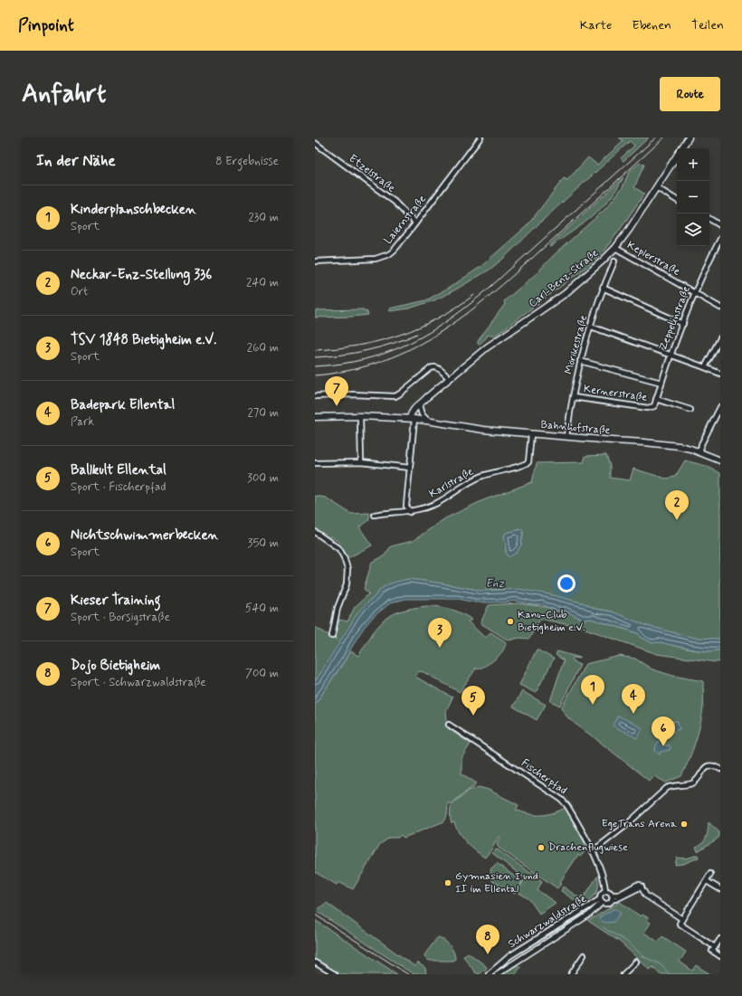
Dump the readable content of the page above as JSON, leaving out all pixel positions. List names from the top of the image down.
{
  "streets": {
    "street": [
      "Etzelstraße",
      "Laiernstraße",
      "Keplerstraße",
      "Carl-Benz-Straße",
      "Zeppelinstraße",
      "Mörikestraße",
      "Kernerstraße",
      "Bahnhofstraße",
      "Karlstraße",
      "Fischerpfad",
      "Schwarzwaldstraße"
    ]
  },
  "crossings": [
    ["Etzelstraße", "Laiernstraße"],
    ["Keplerstraße", "Carl-Benz-Straße"],
    ["Keplerstraße", "Zeppelinstraße"],
    ["Carl-Benz-Straße", "Bahnhofstraße"],
    ["Zeppelinstraße", "Kernerstraße"],
    ["Mörikestraße", "Kernerstraße"],
    ["Mörikestraße", "Bahnhofstraße"],
    ["Bahnhofstraße", "Karlstraße"],
    ["Fischerpfad", "Schwarzwaldstraße"]
  ],
  "water": ["Enz"],
  "places": [
    "Kanu-Club Bietigheim e.V.",
    "EgeTrans Arena",
    "Drachenflugwiese",
    "Gymnasien I und II im Ellental"
  ],
  "page": {
    "header": "Pinpoint",
    "nav": ["Karte", "Ebenen", "Teilen"],
    "buttons": "Route",
    "title": "Anfahrt",
    "heading": ["In der Nähe", "8 Ergebnisse"],
    "map_buttons": ["+", "−"],
    "list": [
      {
        "mark": "1",
        "name": "Kinderplanschbecken",
        "note": "Sport",
        "value": "230 m"
      },
      {
        "mark": "2",
        "name": "Neckar-Enz-Stellung 336",
        "note": "Ort",
        "value": "240 m"
      },
      {
        "mark": "3",
        "name": "TSV 1848 Bietigheim e.V.",
        "note": "Sport",
        "value": "260 m"
      },
      {
        "mark": "4",
        "name": "Badepark Ellental",
        "note": "Park",
        "value": "270 m"
      },
      {
        "mark": "5",
        "name": "Ballkult Ellental",
        "note": "Sport · Fischerpfad",
        "value": "300 m"
      },
      {
        "mark": "6",
        "name": "Nichtschwimmerbecken",
        "note": "Sport",
        "value": "350 m"
      },
      {
        "mark": "7",
        "name": "Kieser Training",
        "note": "Sport · Borsigstraße",
        "value": "540 m"
      },
      {
        "mark": "8",
        "name": "Dojo Bietigheim",
        "note": "Sport · Schwarzwaldstraße",
        "value": "700 m"
      }
    ],
    "pins": [
      "7",
      "2",
      "3",
      "1",
      "4",
      "5",
      "6",
      "8"
    ]
  }
}
